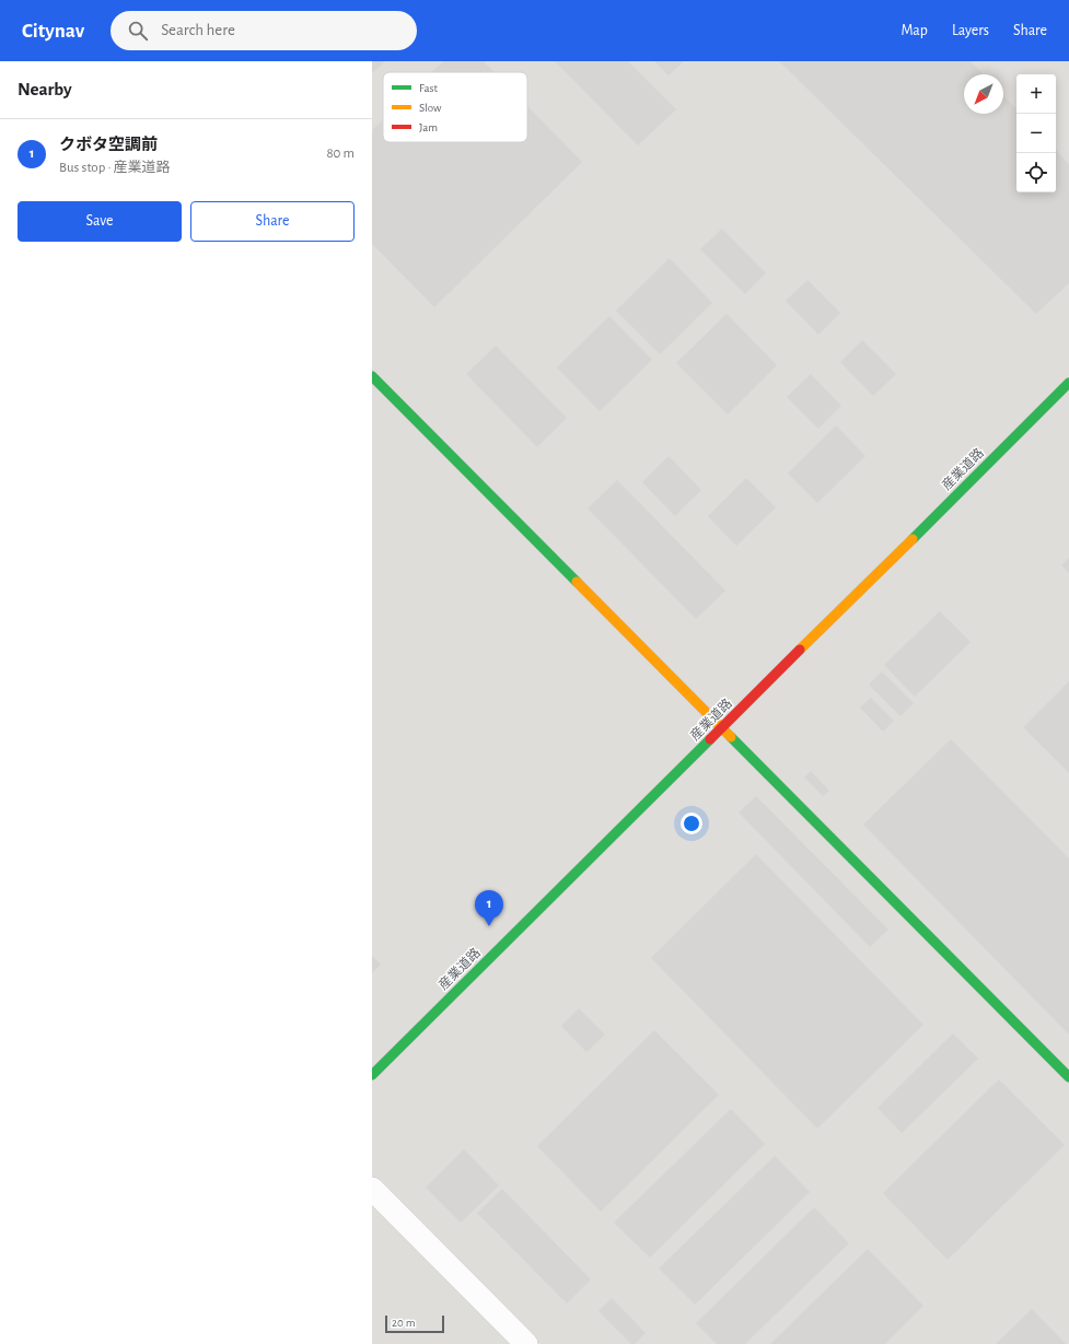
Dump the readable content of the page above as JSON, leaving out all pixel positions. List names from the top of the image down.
{
  "streets": {
    "street": ["産業道路"]
  },
  "legend": ["Fast", "Slow", "Jam"],
  "scale_bar": "20 m",
  "north": "bottom left",
  "page": {
    "header": "Citynav",
    "search": "Search here",
    "nav": ["Map", "Layers", "Share"],
    "heading": "Nearby",
    "map_buttons": ["+", "−"],
    "list": [
      {
        "mark": "1",
        "name": "クボタ空調前",
        "note": "Bus stop · 産業道路",
        "value": "80 m"
      }
    ],
    "buttons": ["Save", "Share"],
    "pins": "1",
    "scale": "20 m"
  }
}
